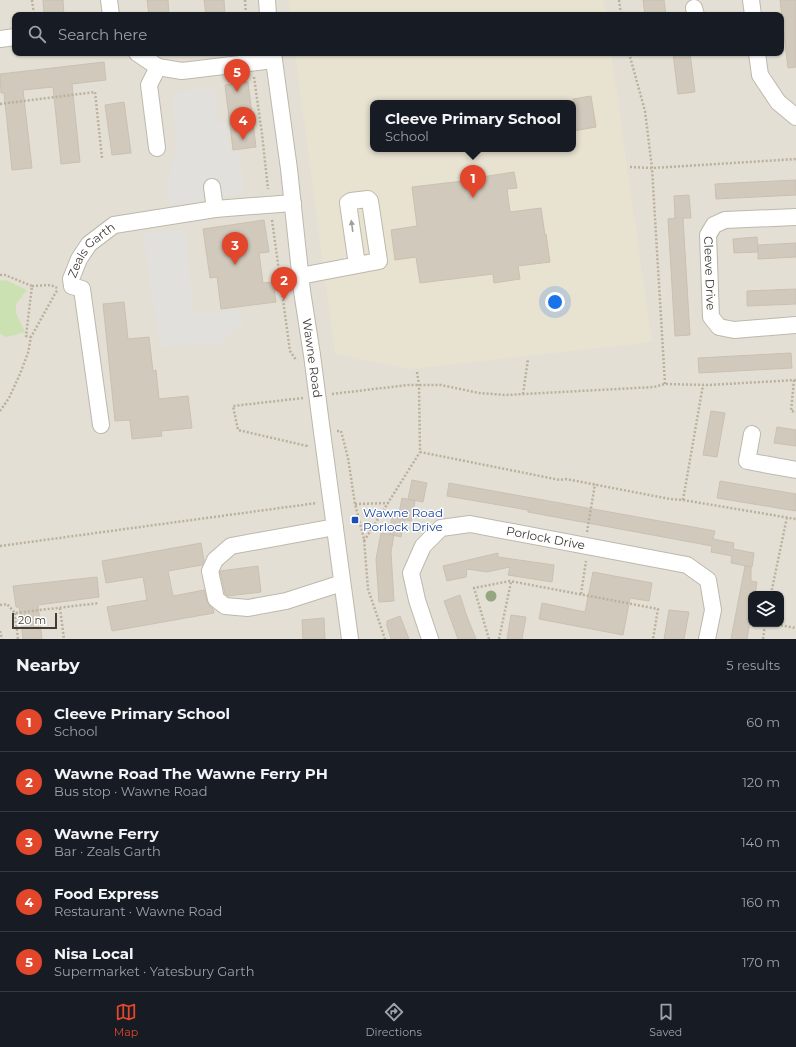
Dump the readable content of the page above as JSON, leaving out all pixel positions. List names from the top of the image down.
{
  "streets": {
    "street": [
      "Zeals Garth",
      "Cleeve Drive",
      "Wawne Road",
      "Porlock Drive"
    ]
  },
  "crossings": [
    ["Zeals Garth", "Wawne Road"]
  ],
  "places": {
    "transit": ["Wawne Road Porlock Drive"]
  },
  "scale_bar": "20 m",
  "page": {
    "search": "Search here",
    "pins": [
      "5",
      "4",
      "1",
      "3",
      "2"
    ],
    "popup": ["Cleeve Primary School", "School"],
    "scale": "20 m",
    "heading": ["Nearby", "5 results"],
    "list": [
      {
        "mark": "1",
        "name": "Cleeve Primary School",
        "note": "School",
        "value": "60 m"
      },
      {
        "mark": "2",
        "name": "Wawne Road The Wawne Ferry PH",
        "note": "Bus stop · Wawne Road",
        "value": "120 m"
      },
      {
        "mark": "3",
        "name": "Wawne Ferry",
        "note": "Bar · Zeals Garth",
        "value": "140 m"
      },
      {
        "mark": "4",
        "name": "Food Express",
        "note": "Restaurant · Wawne Road",
        "value": "160 m"
      },
      {
        "mark": "5",
        "name": "Nisa Local",
        "note": "Supermarket · Yatesbury Garth",
        "value": "170 m"
      }
    ],
    "nav": ["Map", "Directions", "Saved"]
  }
}
